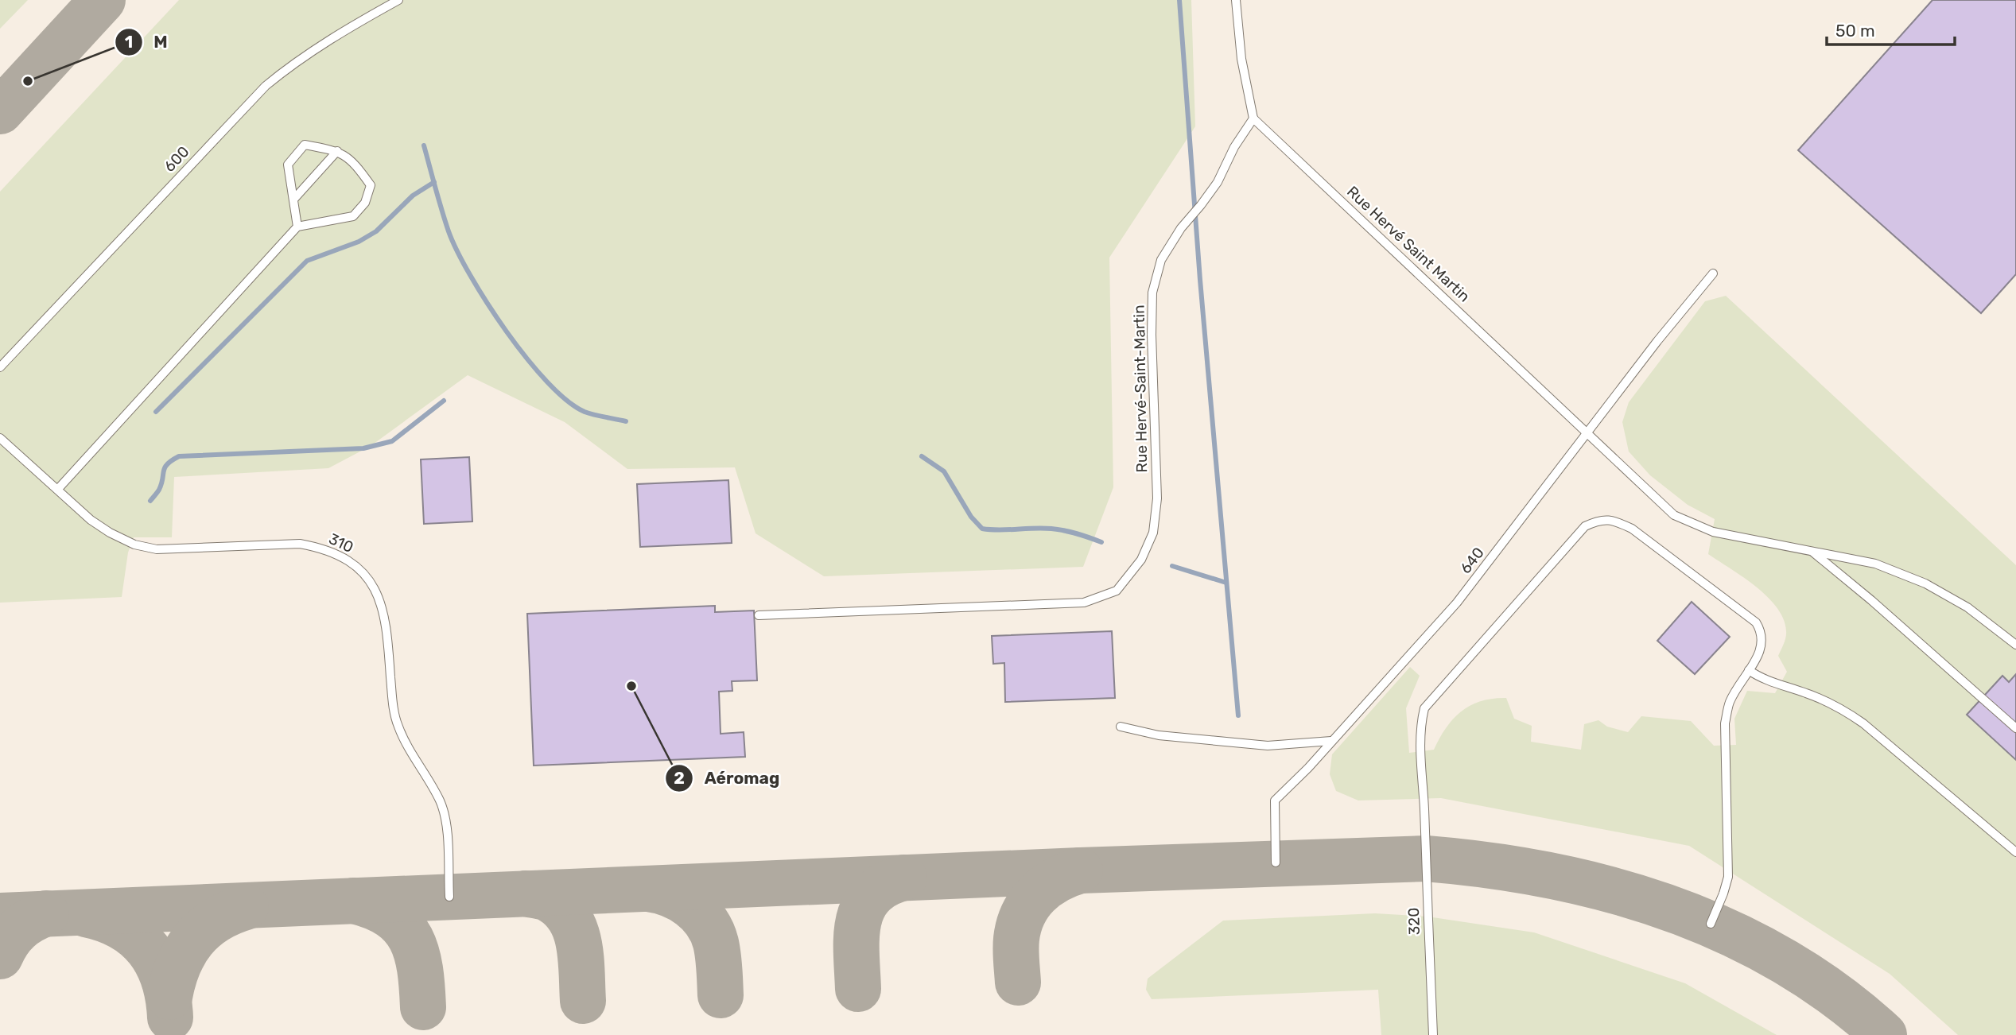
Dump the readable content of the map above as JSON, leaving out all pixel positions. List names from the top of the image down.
{
  "streets": {
    "lane": [
      "600",
      "Rue Hervé Saint Martin",
      "Rue Hervé-Saint-Martin",
      "310",
      "640",
      "320"
    ]
  },
  "crossings": [
    ["Rue Hervé Saint Martin", "Rue Hervé-Saint-Martin"],
    ["Rue Hervé Saint Martin", "640"]
  ],
  "places": ["M", "Aéromag"],
  "scale_bar": "50 m"
}
